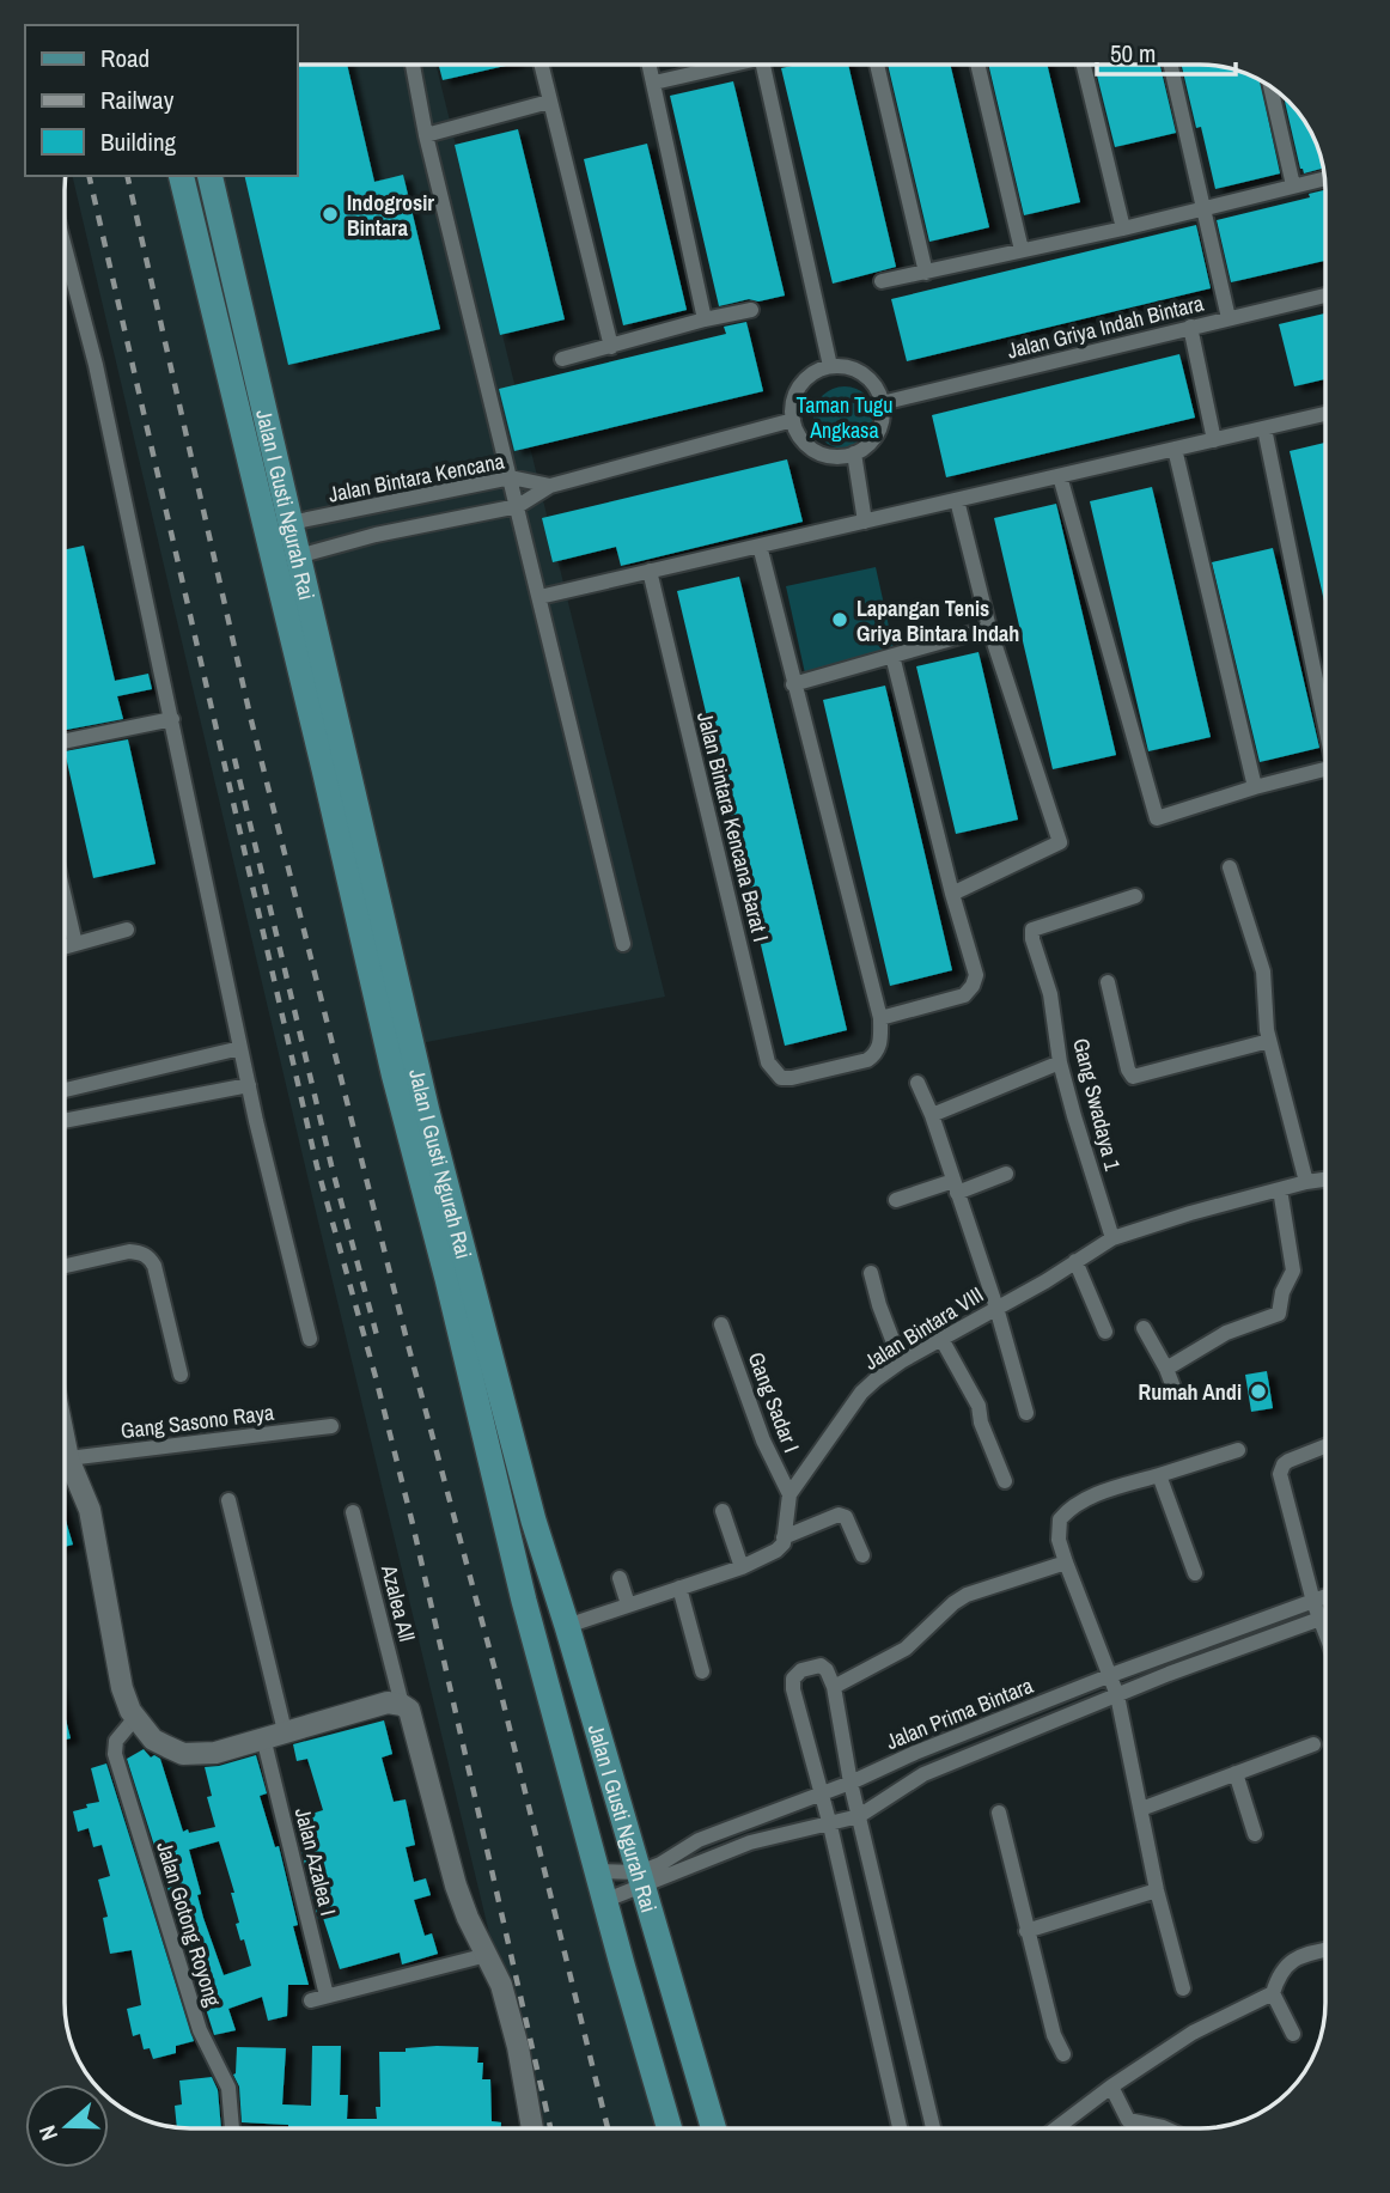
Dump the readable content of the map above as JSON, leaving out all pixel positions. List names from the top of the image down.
{
  "streets": {
    "main road": ["Jalan I Gusti Ngurah Rai"],
    "street": [
      "Jalan Griya Indah Bintara",
      "Jalan Bintara Kencana",
      "Jalan Bintara Kencana Barat I",
      "Gang Swadaya 1",
      "Jalan Bintara VIII",
      "Gang Sadar I",
      "Gang Sasono Raya",
      "Azalea All",
      "Jalan Prima Bintara",
      "Jalan Azalea I",
      "Jalan Gotong Royong"
    ]
  },
  "crossings": [
    ["Jalan Griya Indah Bintara", "Jalan Bintara Kencana"],
    ["Jalan Bintara Kencana", "Jalan I Gusti Ngurah Rai"],
    ["Jalan I Gusti Ngurah Rai", "Jalan Prima Bintara"],
    ["Gang Swadaya 1", "Jalan Bintara VIII"],
    ["Jalan Bintara VIII", "Gang Sadar I"]
  ],
  "parks": ["Taman Tugu Angkasa"],
  "places": ["Indogrosir Bintara", "Lapangan Tenis Griya Bintara Indah", "Rumah Andi"],
  "legend": ["Road", "Railway", "Building"],
  "scale_bar": "50 m",
  "north": "left"
}
